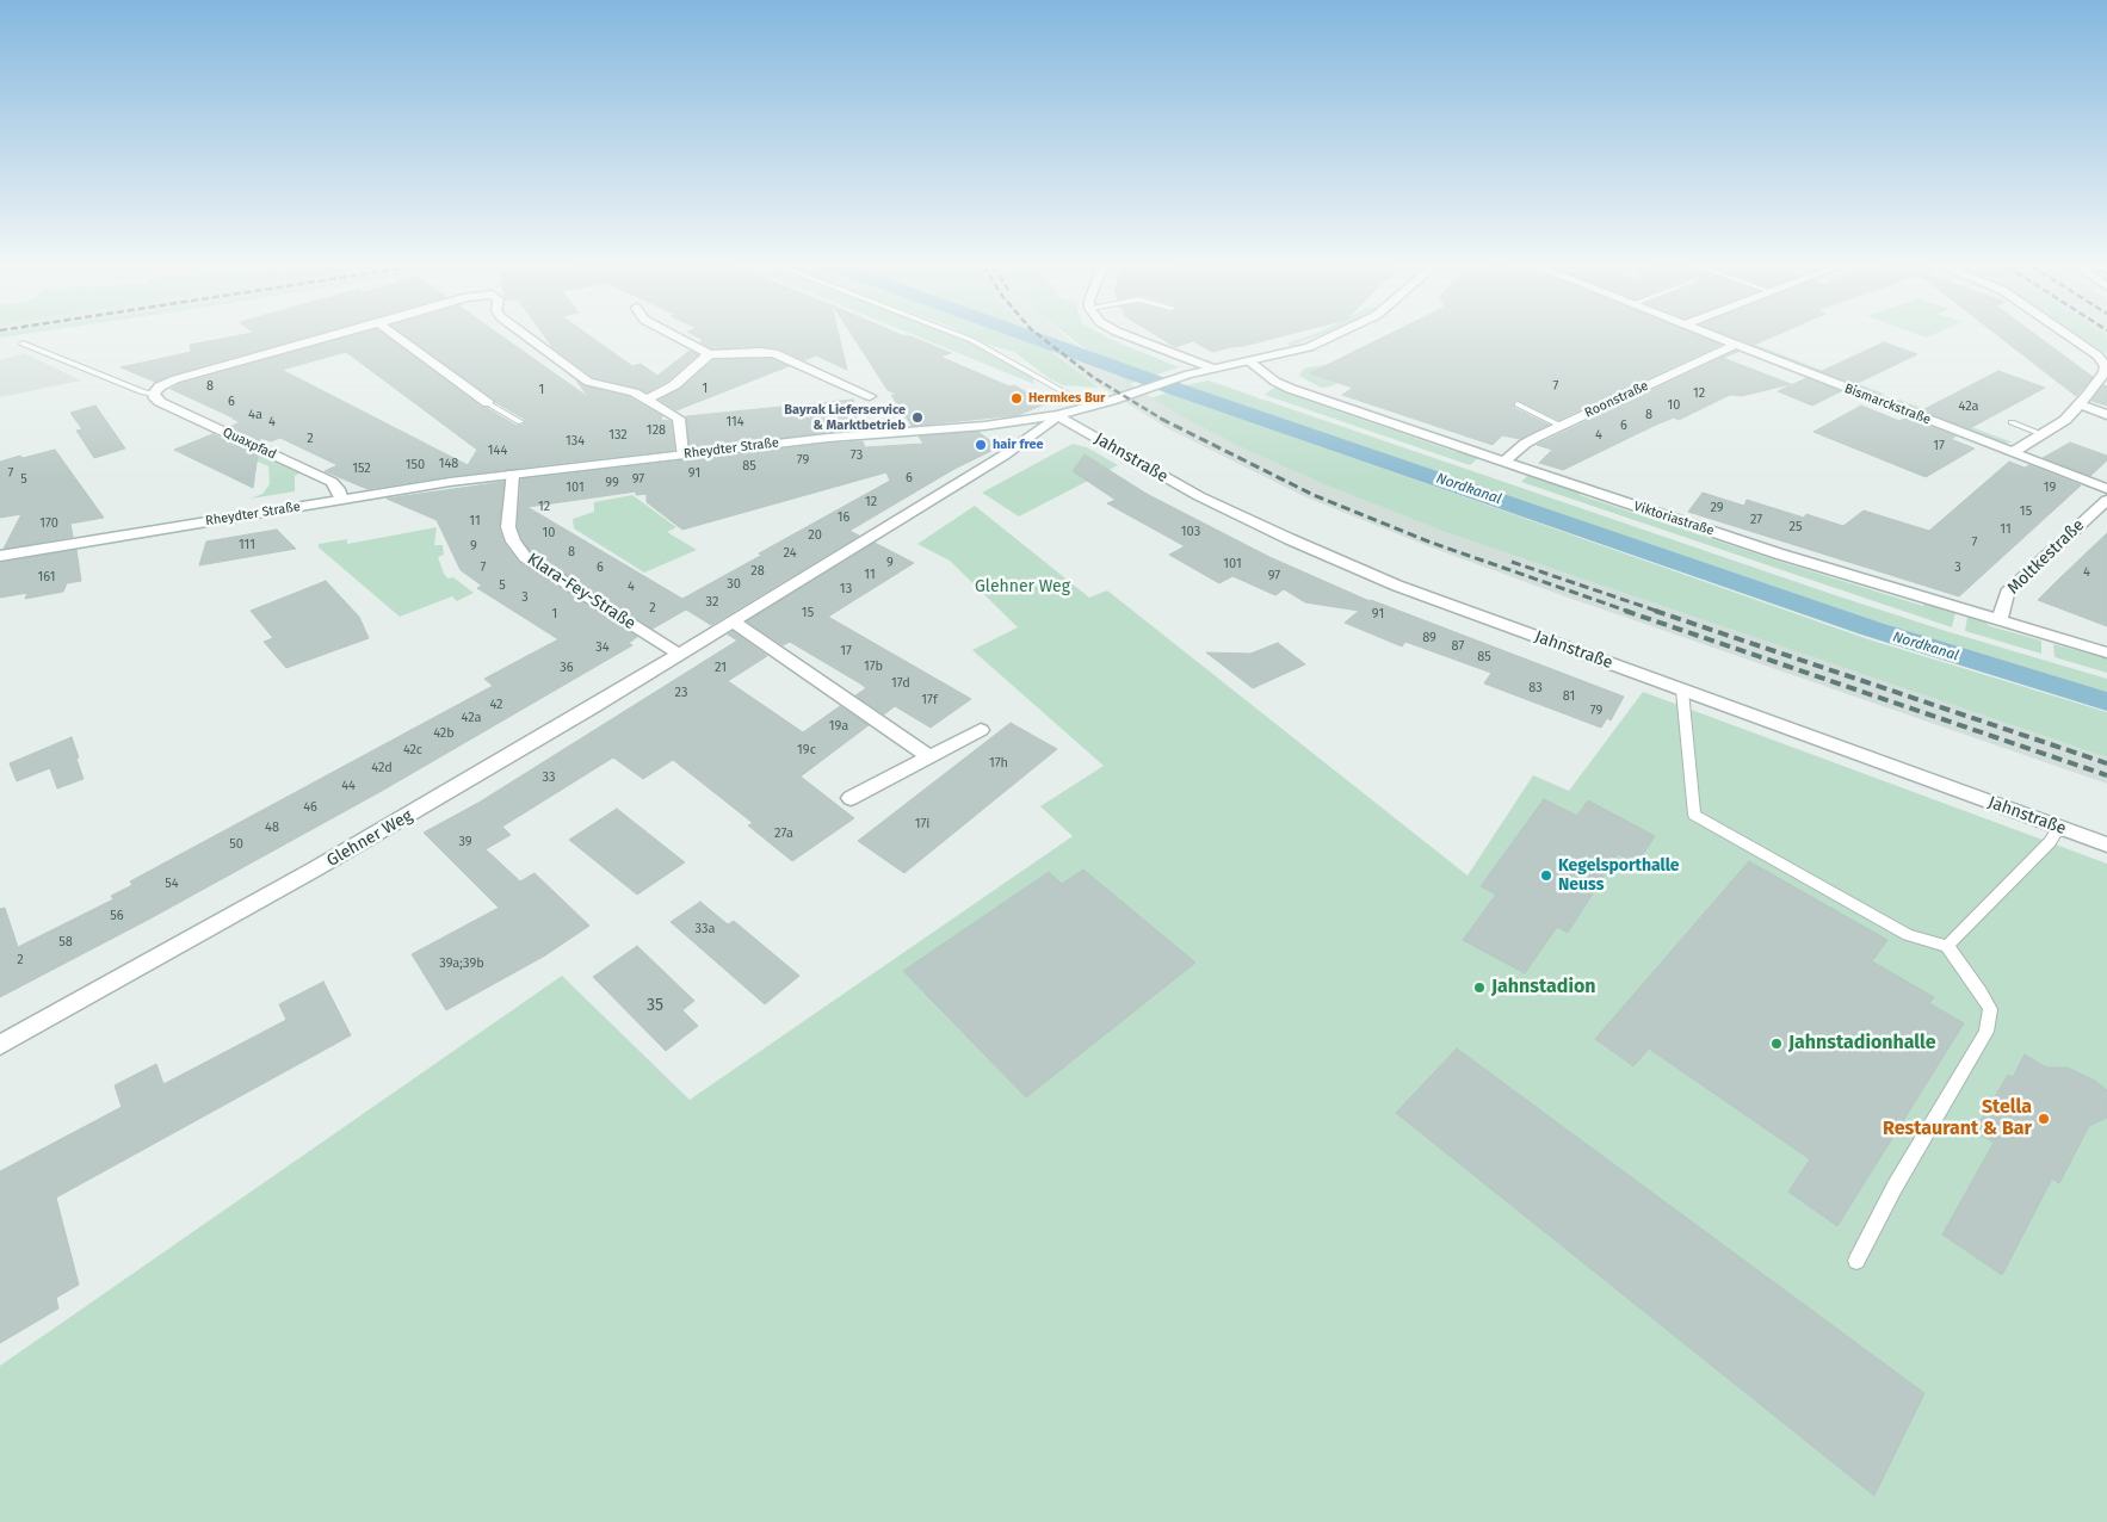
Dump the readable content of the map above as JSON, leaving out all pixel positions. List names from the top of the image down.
{
  "streets": {
    "street": [
      "Roonstraße",
      "Bismarckstraße",
      "Quaxpfad",
      "Rheydter Straße",
      "Jahnstraße",
      "Viktoriastraße",
      "Moltkestraße",
      "Klara-Fey-Straße",
      "Glehner Weg"
    ]
  },
  "crossings": [
    ["Roonstraße", "Bismarckstraße"],
    ["Roonstraße", "Viktoriastraße"],
    ["Quaxpfad", "Rheydter Straße"],
    ["Rheydter Straße", "Jahnstraße"],
    ["Rheydter Straße", "Viktoriastraße"],
    ["Rheydter Straße", "Klara-Fey-Straße"],
    ["Rheydter Straße", "Glehner Weg"],
    ["Jahnstraße", "Glehner Weg"],
    ["Viktoriastraße", "Moltkestraße"],
    ["Klara-Fey-Straße", "Glehner Weg"]
  ],
  "water": ["Nordkanal"],
  "parks": ["Glehner Weg"],
  "places": [
    "Hermkes Bur",
    "Bayrak Lieferservice & Marktbetrieb",
    "hair free",
    "Kegelsporthalle Neuss",
    "Jahnstadion",
    "Jahnstadionhalle",
    "Stella Restaurant & Bar"
  ],
  "house_numbers": [
    "8",
    "7",
    "1",
    "1",
    "12",
    "6",
    "10",
    "42a",
    "4a",
    "8",
    "4",
    "114",
    "6",
    "128",
    "132",
    "4",
    "2",
    "134",
    "17",
    "144",
    "73",
    "79",
    "148",
    "150",
    "85",
    "152",
    "7",
    "91",
    "6",
    "5",
    "97",
    "99",
    "101",
    "19",
    "12",
    "12",
    "29",
    "15",
    "16",
    "27",
    "11",
    "170",
    "25",
    "11",
    "103",
    "10",
    "20",
    "7",
    "111",
    "9",
    "8",
    "24",
    "9",
    "101",
    "7",
    "6",
    "3",
    "28",
    "4",
    "11",
    "97",
    "161",
    "30",
    "5",
    "4",
    "13",
    "3",
    "32",
    "2",
    "15",
    "1",
    "91",
    "89",
    "87",
    "34",
    "17",
    "85",
    "17b",
    "36",
    "21",
    "17d",
    "83",
    "23",
    "81",
    "17f",
    "42",
    "79",
    "42a",
    "19a",
    "42b",
    "42c",
    "19c",
    "17h",
    "42d",
    "33",
    "44",
    "46",
    "17i",
    "48",
    "27a",
    "39",
    "50",
    "54",
    "56",
    "33a",
    "58",
    "2",
    "39a;39b",
    "35"
  ]
}
